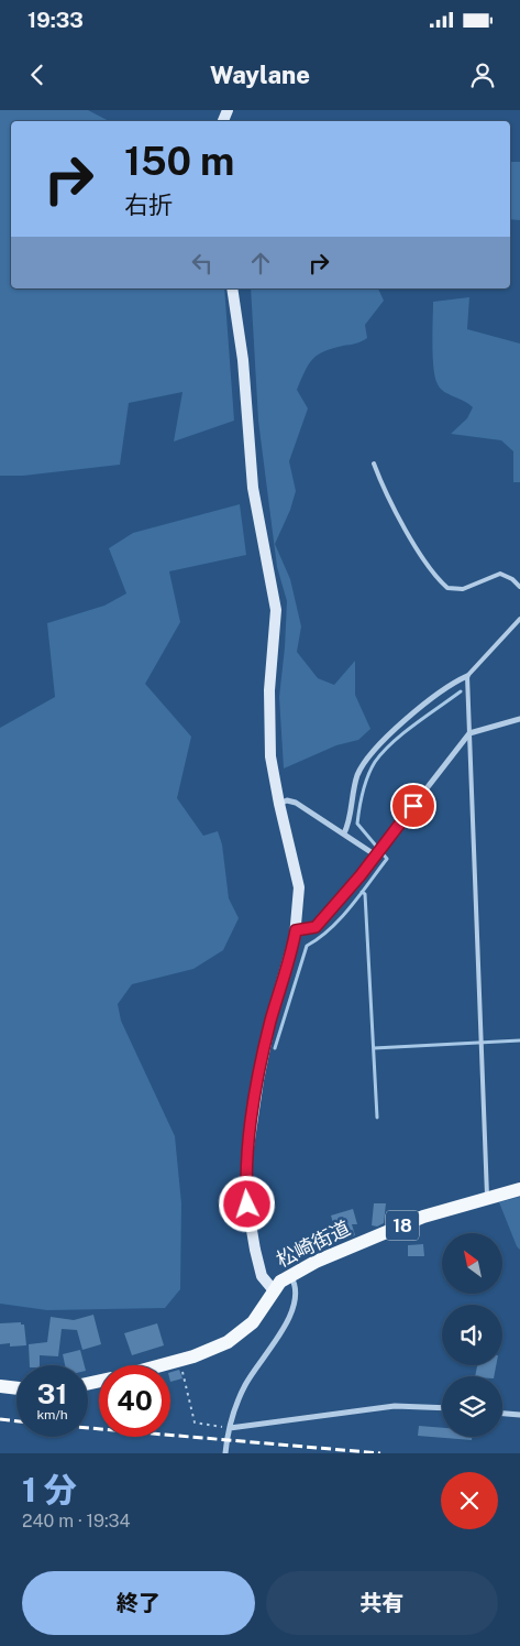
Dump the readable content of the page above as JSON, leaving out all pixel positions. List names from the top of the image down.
{
  "streets": {
    "main road": ["18", "松崎街道"]
  },
  "north": "top left",
  "page": {
    "status": "19:33",
    "header": "Waylane",
    "turn": ["150 m", "右折"],
    "speed": "31 km/h",
    "limit": "40",
    "heading": ["1 分", "240 m · 19:34"],
    "buttons": ["終了", "共有"]
  }
}
